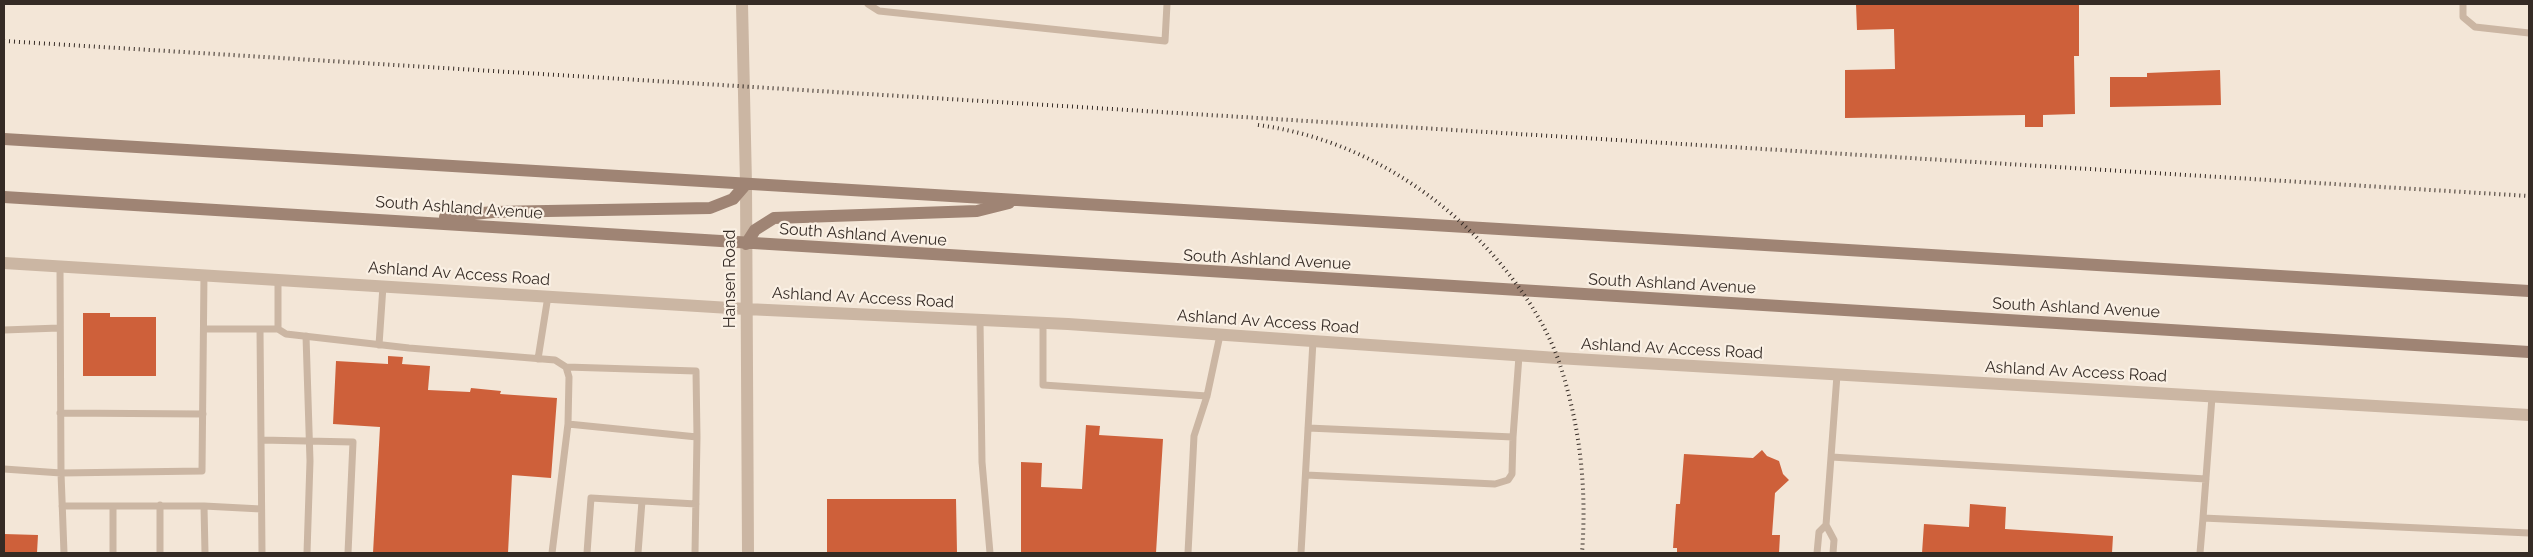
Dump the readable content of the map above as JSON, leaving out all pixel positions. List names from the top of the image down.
{
  "streets": {
    "main road": ["South Ashland Avenue"],
    "street": ["Ashland Av Access Road", "Hansen Road"]
  },
  "crossings": [
    ["South Ashland Avenue", "Hansen Road"],
    ["Ashland Av Access Road", "Hansen Road"]
  ]
}
